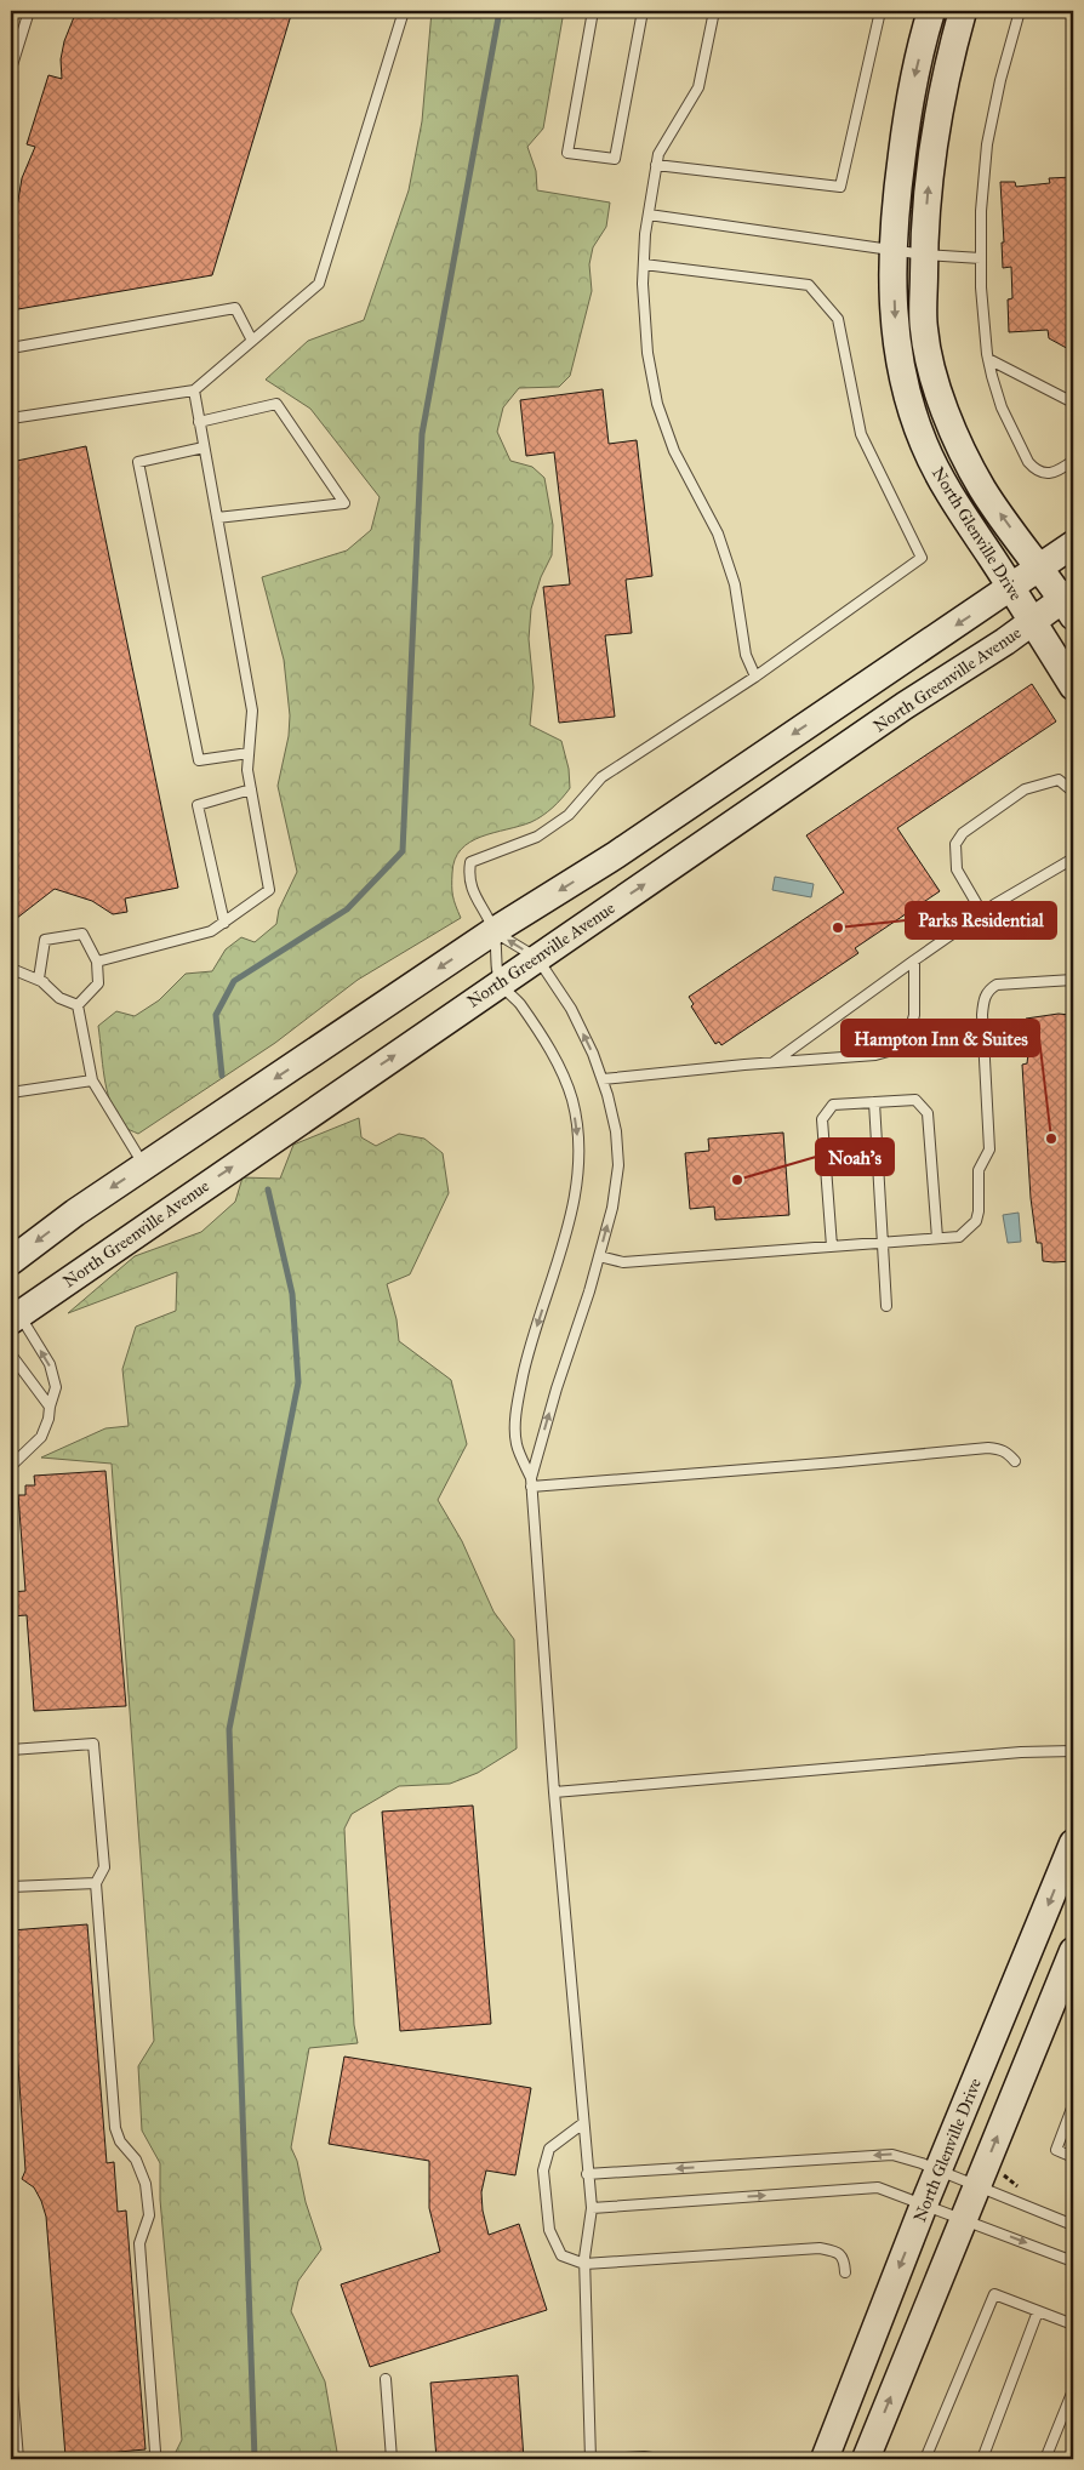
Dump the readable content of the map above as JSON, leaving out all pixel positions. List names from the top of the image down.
{
  "streets": {
    "street": ["North Glenville Drive", "North Greenville Avenue"]
  },
  "crossings": [
    ["North Glenville Drive", "North Greenville Avenue"]
  ],
  "places": ["Parks Residential", "Hampton Inn & Suites", "Noah's"]
}
